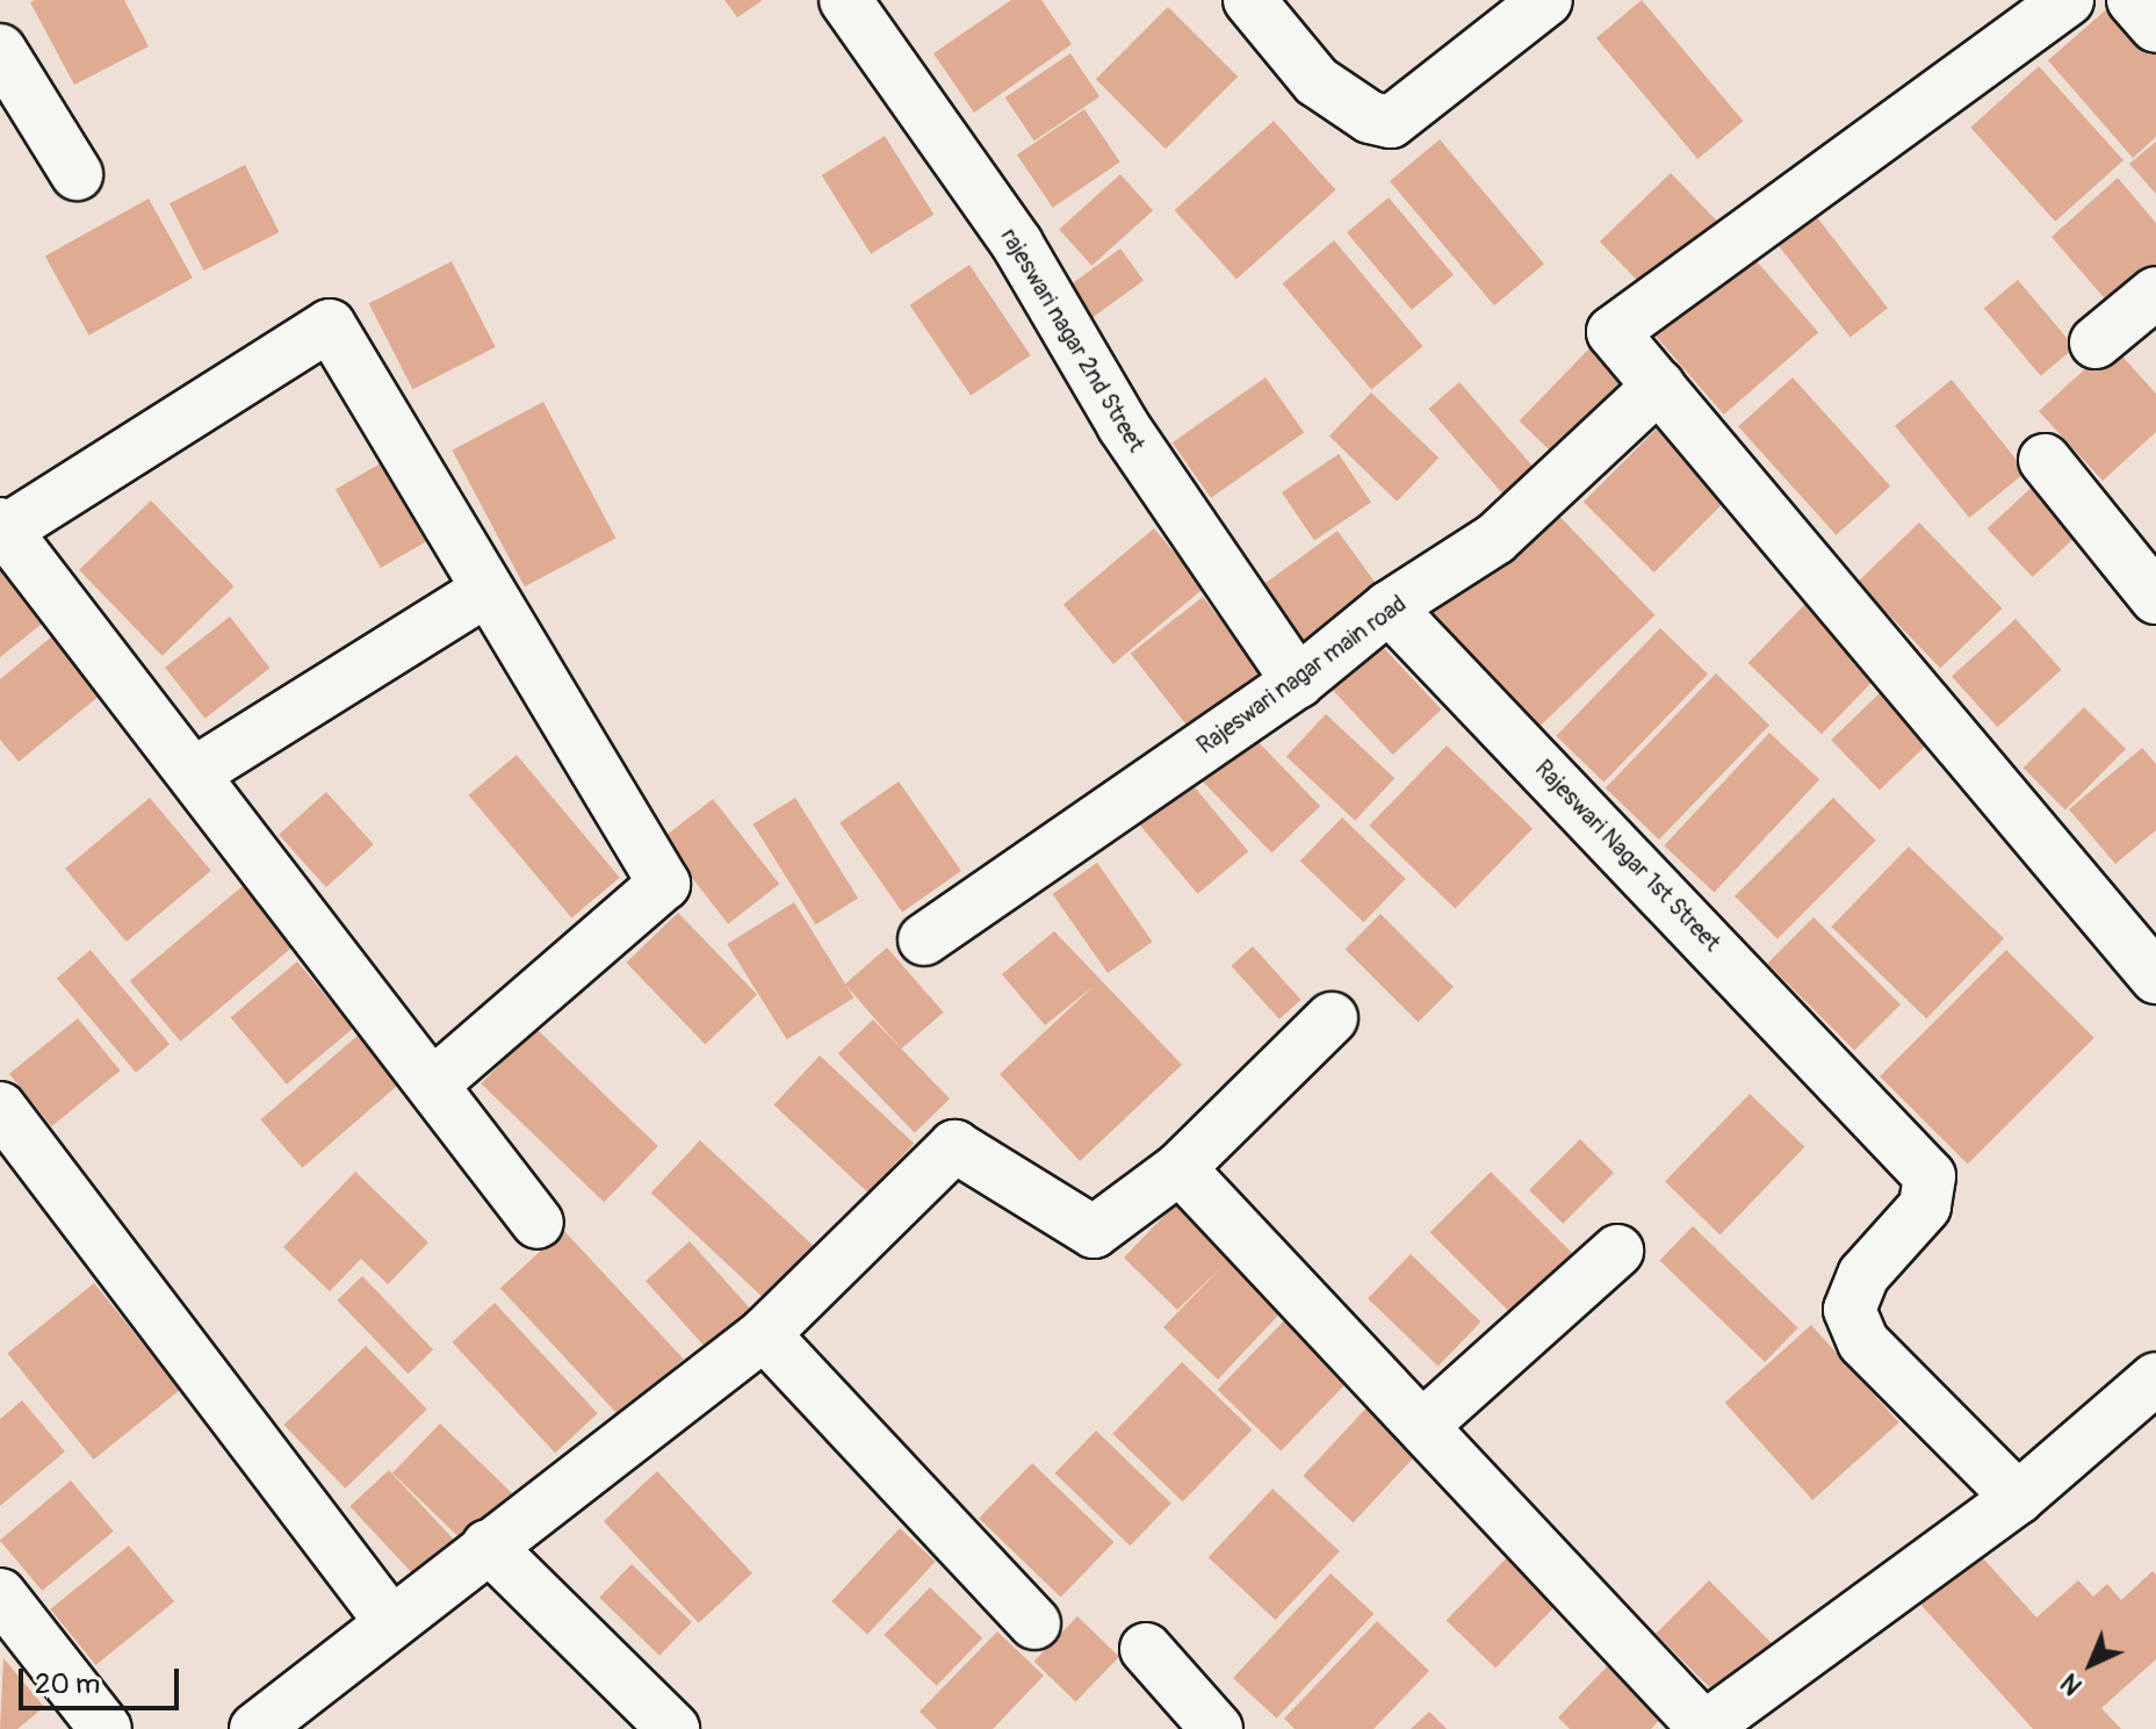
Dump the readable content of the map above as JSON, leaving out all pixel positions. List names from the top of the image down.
{
  "streets": {
    "street": ["rajeswari nagar 2nd Street", "Rajeswari nagar main road", "Rajeswari Nagar 1st Street"]
  },
  "crossings": [
    ["rajeswari nagar 2nd Street", "Rajeswari nagar main road"],
    ["Rajeswari nagar main road", "Rajeswari Nagar 1st Street"]
  ],
  "scale_bar": "20 m",
  "north": "bottom left"
}
